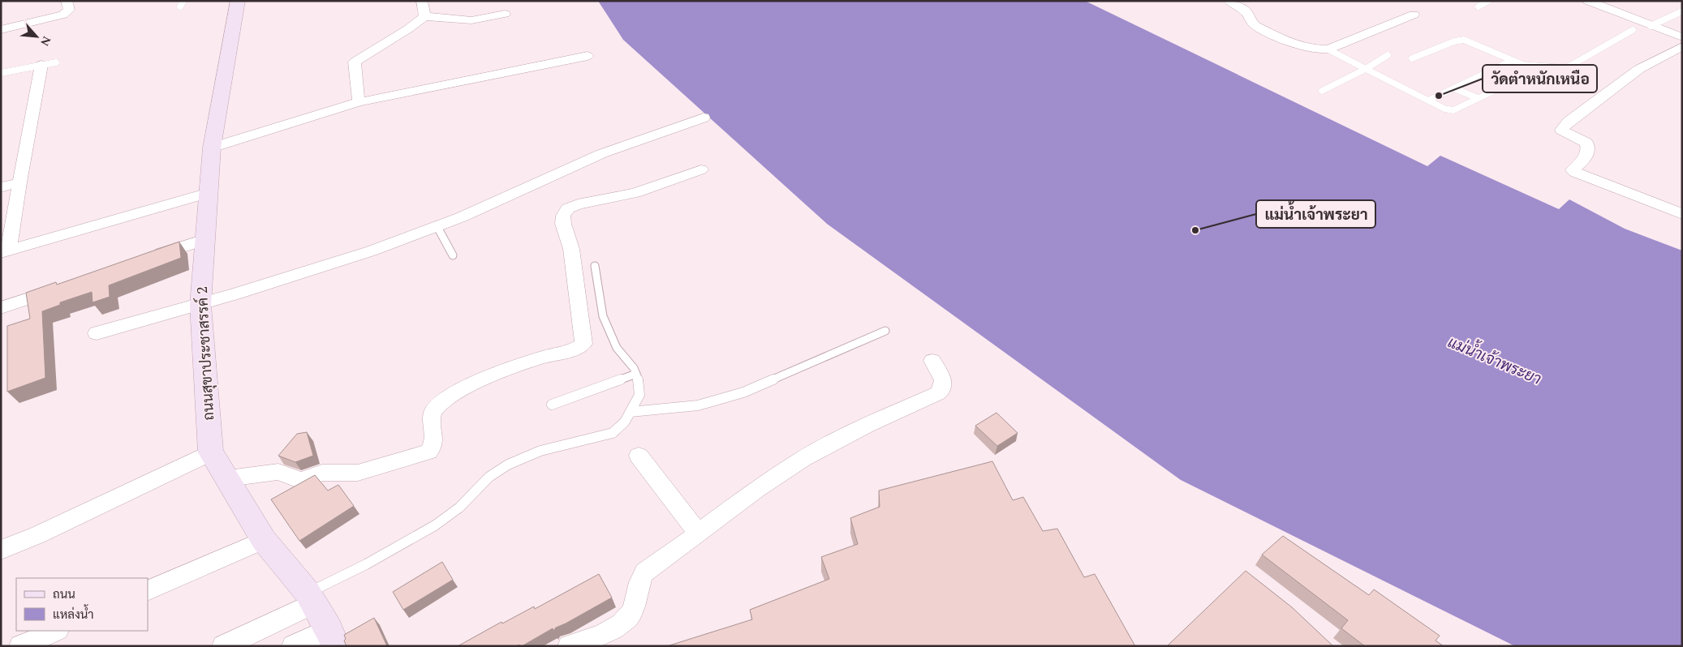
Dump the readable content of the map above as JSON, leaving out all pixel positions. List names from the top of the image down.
{
  "streets": {
    "street": ["ถนนสุขาประชาสรรค์ 2"]
  },
  "water": ["แม่น้ำเจ้าพระยา"],
  "places": ["วัดตำหนักเหนือ", "แม่น้ำเจ้าพระยา"],
  "legend": ["ถนน", "แหล่งน้ำ"],
  "north": "bottom right"
}
